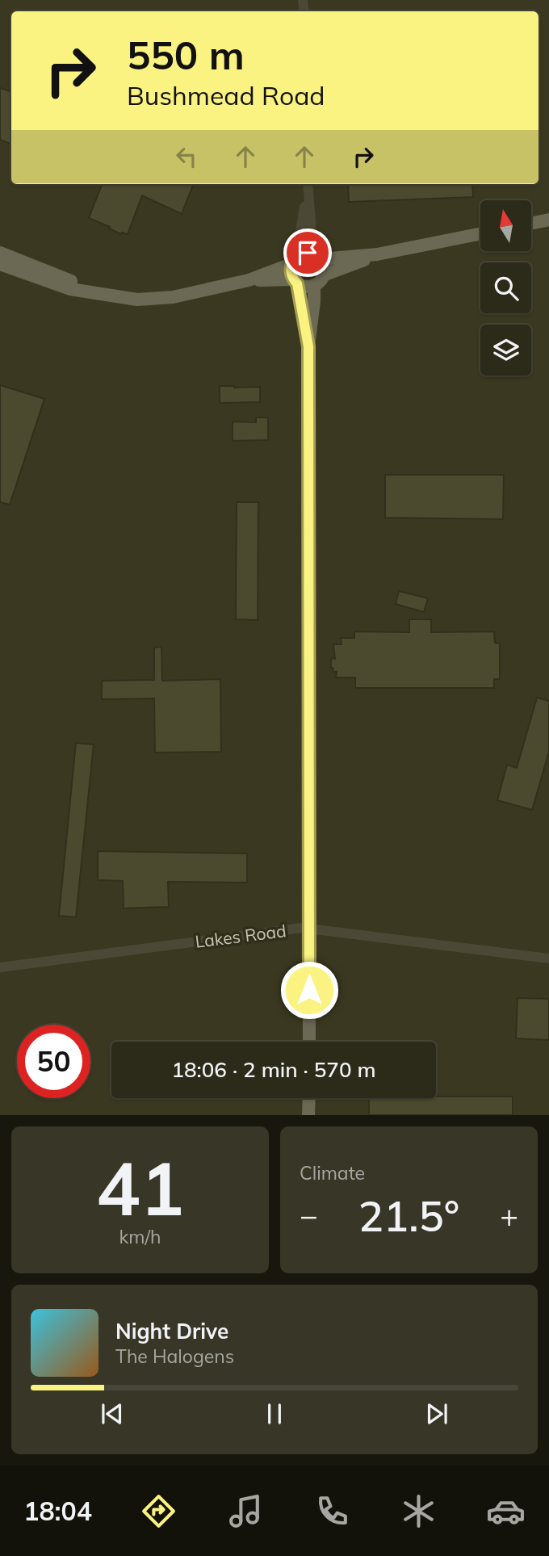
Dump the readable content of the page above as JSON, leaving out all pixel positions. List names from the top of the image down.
{
  "streets": {
    "street": ["Lakes Road"]
  },
  "north": "top",
  "page": {
    "turn": ["550 m", "Bushmead Road"],
    "limit": "50",
    "trip": "18:06 · 2 min · 570 m",
    "tile": [
      ["41", "km/h"],
      "Climate"
    ],
    "heat": ["−", "21.5°", "+"],
    "song": ["Night Drive", "The Halogens"],
    "tabs": "18:04"
  }
}
